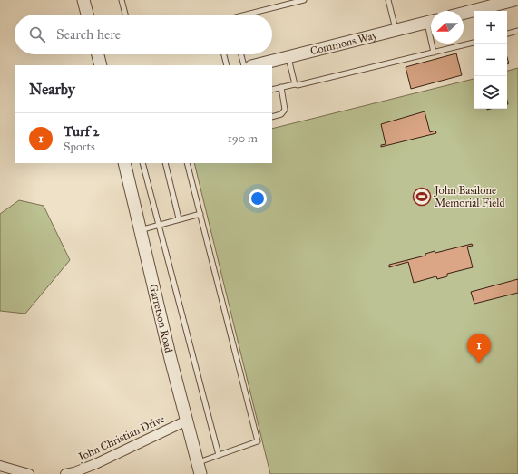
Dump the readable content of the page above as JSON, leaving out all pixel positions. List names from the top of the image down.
{
  "streets": {
    "street": ["Commons Way", "Garretson Road", "John Christian Drive"]
  },
  "crossings": [
    ["Garretson Road", "John Christian Drive"]
  ],
  "places": {
    "sports": ["John Basilone Memorial Field"]
  },
  "north": "left",
  "page": {
    "map_buttons": ["+", "−"],
    "search": "Search here",
    "heading": "Nearby",
    "list": [
      {
        "mark": "1",
        "name": "Turf 2",
        "note": "Sports",
        "value": "190 m"
      }
    ],
    "pins": "1"
  }
}
